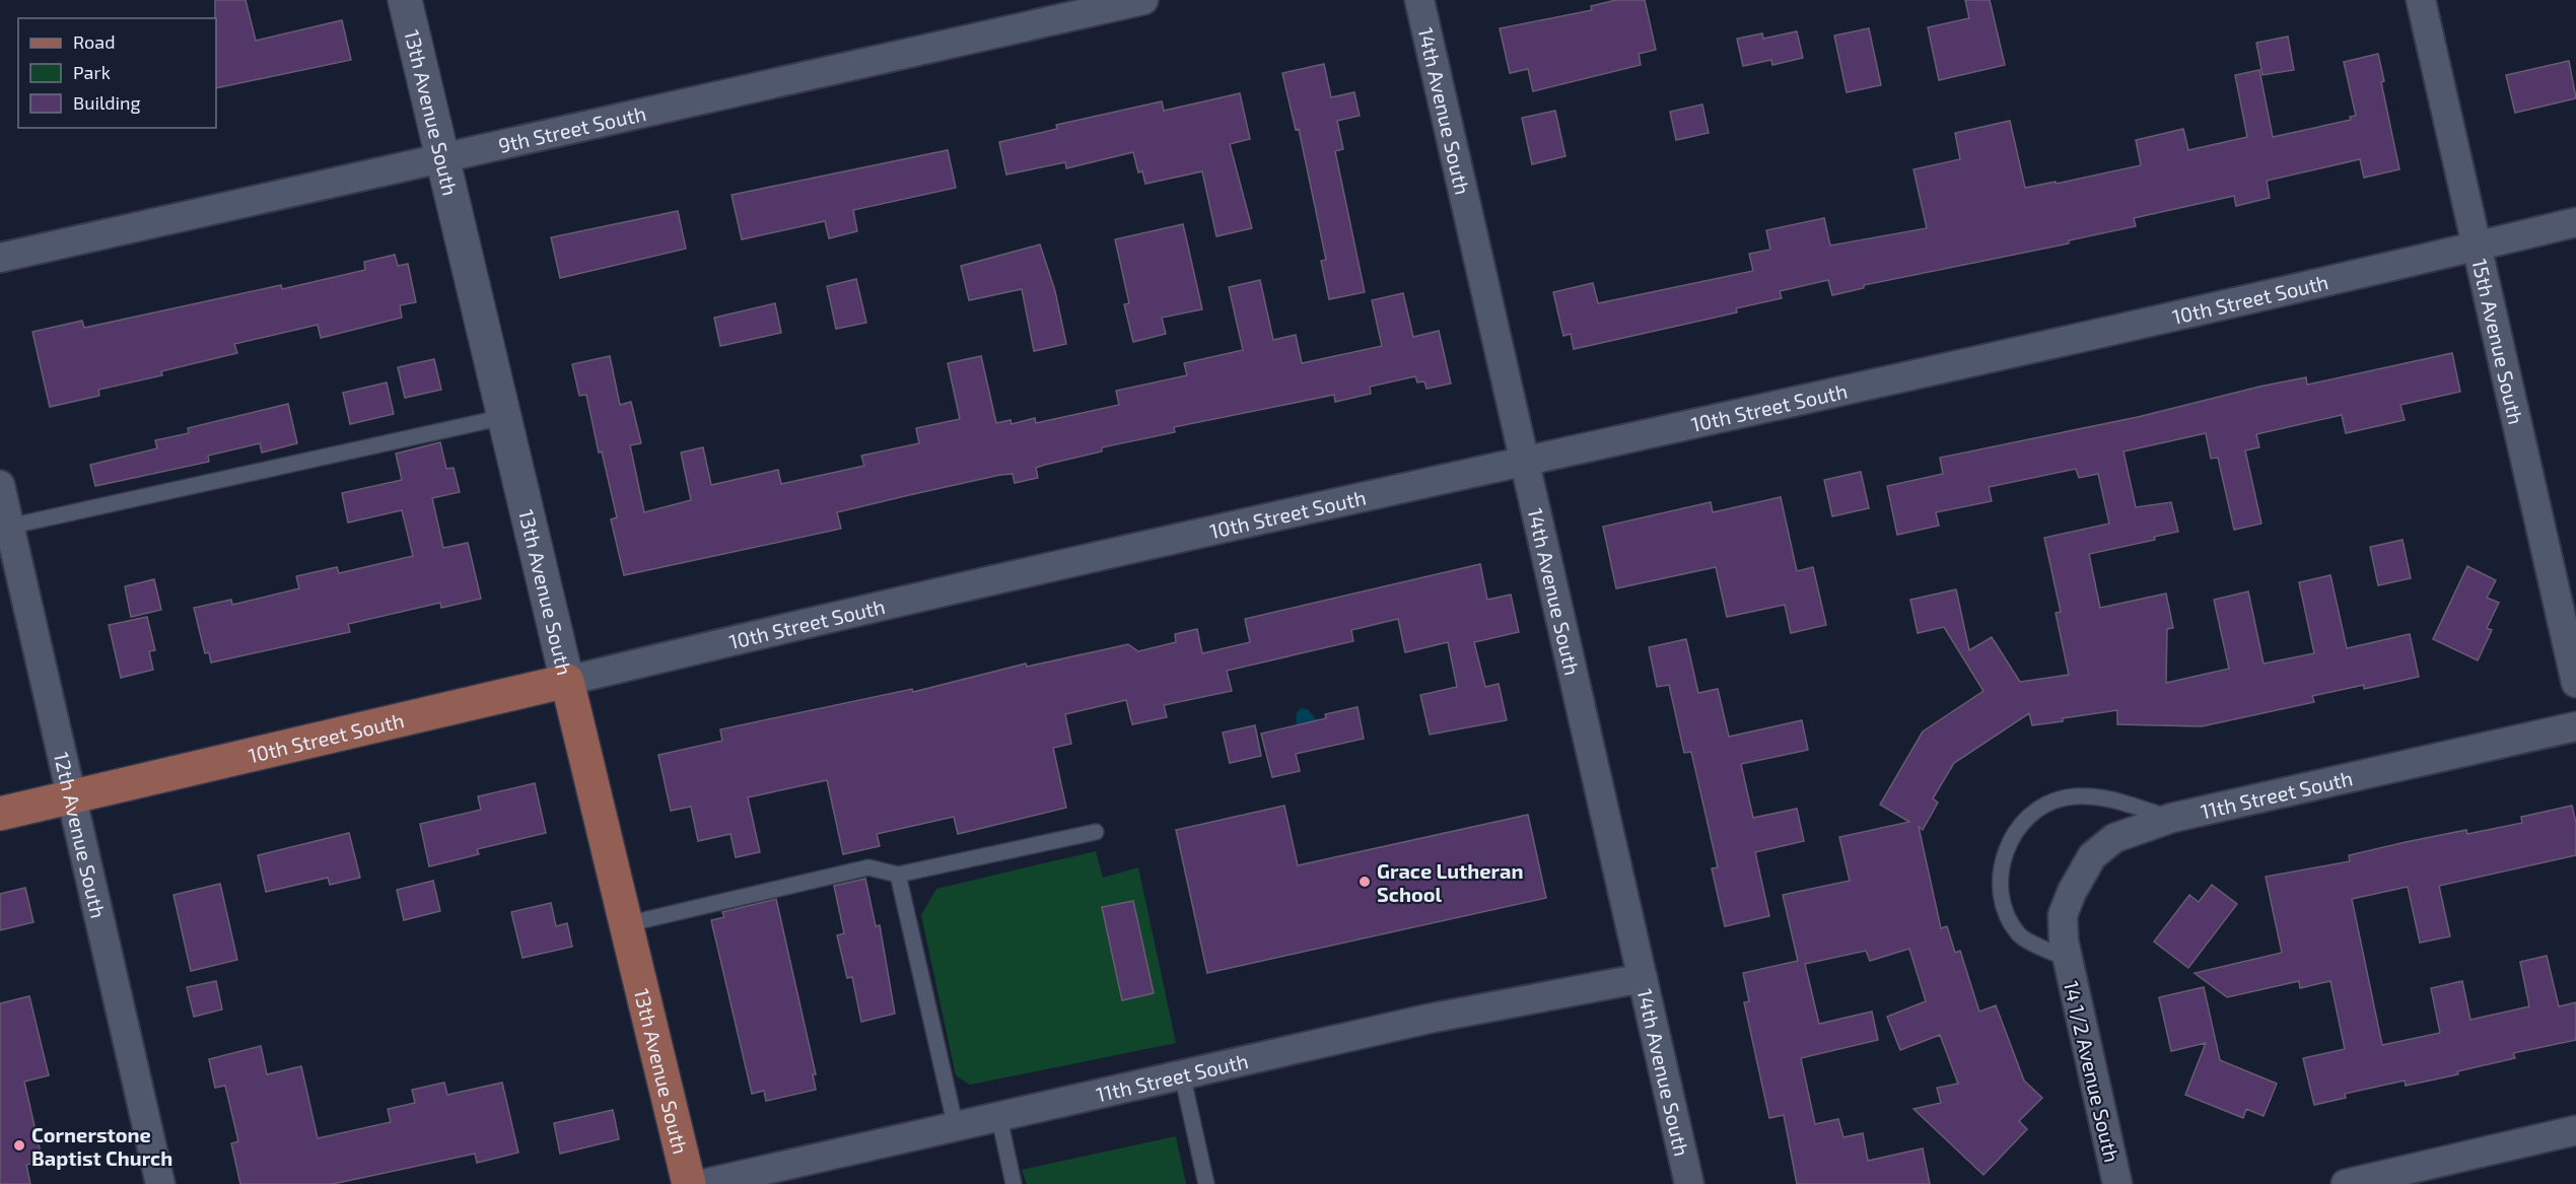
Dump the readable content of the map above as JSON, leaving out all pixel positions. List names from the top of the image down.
{
  "streets": {
    "main road": ["13th Avenue South", "10th Street South"],
    "street": [
      "14th Avenue South",
      "9th Street South",
      "15th Avenue South",
      "11th Street South",
      "12th Avenue South",
      "14 1/2 Avenue South"
    ]
  },
  "crossings": [
    ["14th Avenue South", "10th Street South"],
    ["14th Avenue South", "11th Street South"],
    ["13th Avenue South", "9th Street South"],
    ["13th Avenue South", "10th Street South"],
    ["10th Street South", "15th Avenue South"],
    ["10th Street South", "12th Avenue South"],
    ["11th Street South", "14 1/2 Avenue South"]
  ],
  "places": ["Grace Lutheran School", "Cornerstone Baptist Church"],
  "legend": ["Road", "Park", "Building"]
}
